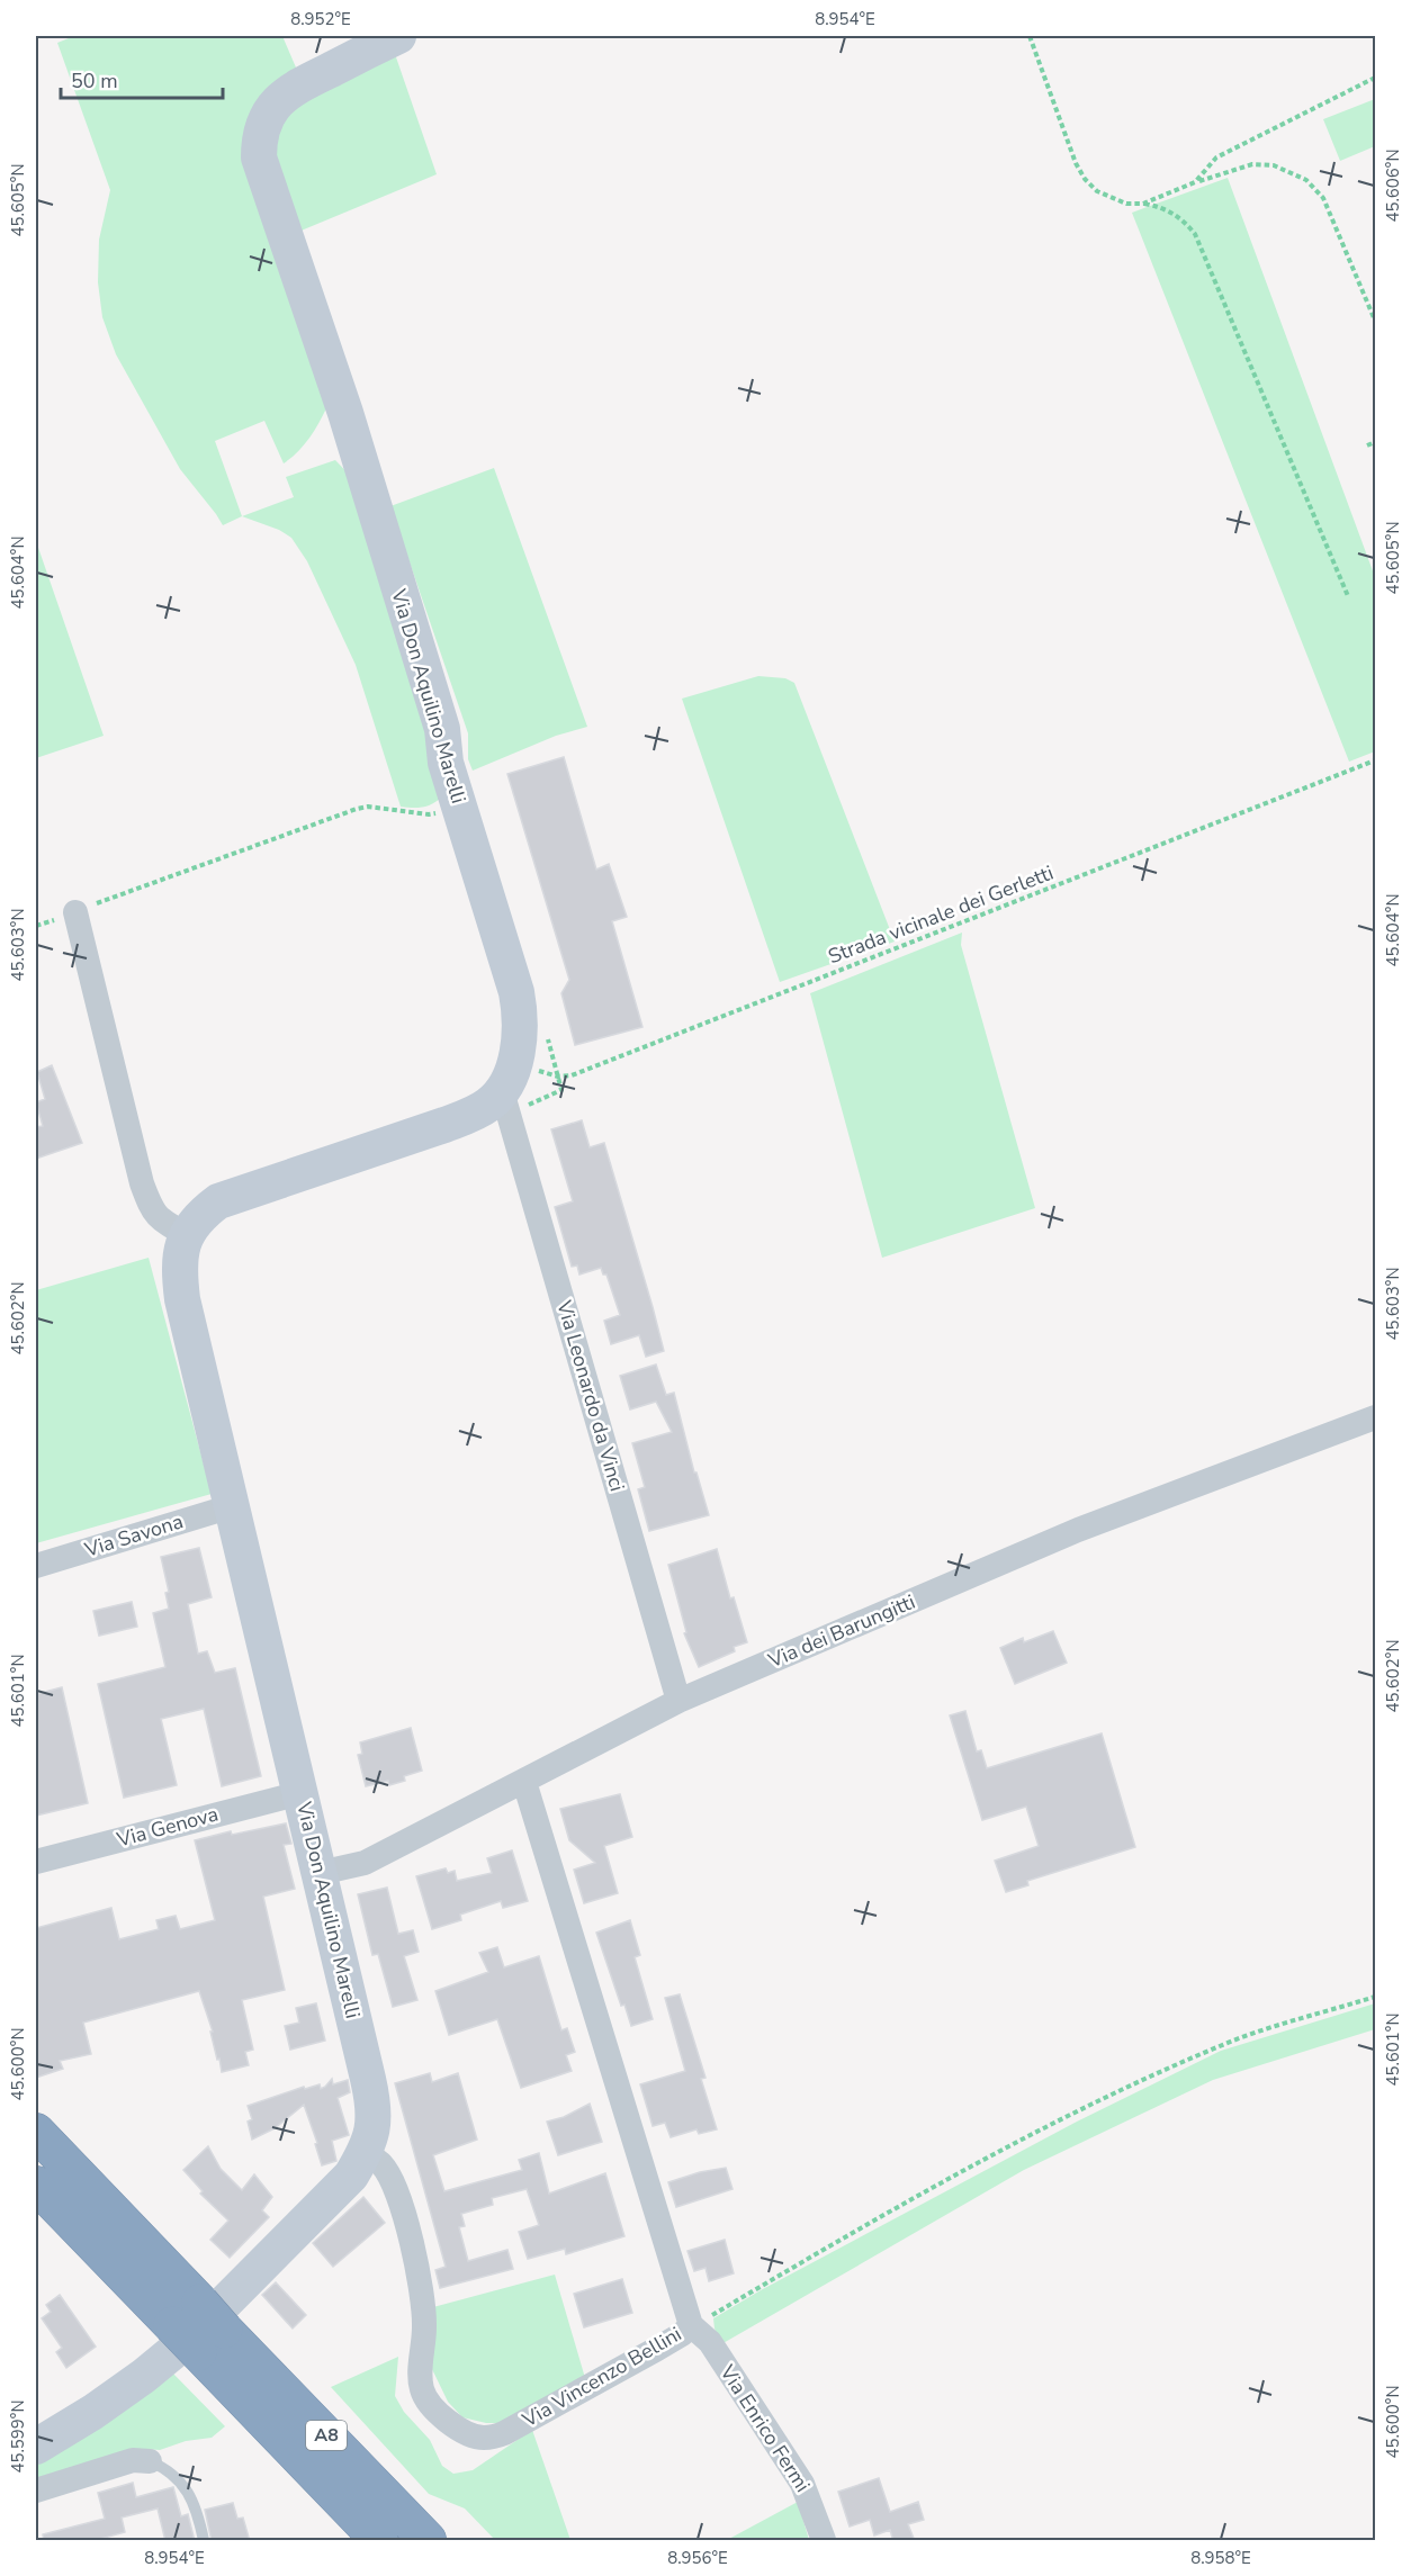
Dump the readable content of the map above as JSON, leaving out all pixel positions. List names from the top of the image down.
{
  "streets": {
    "highway": ["A8"],
    "street": [
      "Via Don Aquilino Marelli",
      "Via Leonardo da Vinci",
      "Via Savona",
      "Via dei Barungitti",
      "Via Genova",
      "Via Vincenzo Bellini",
      "Via Enrico Fermi"
    ],
    "path": ["Strada vicinale dei Gerletti"]
  },
  "crossings": [
    ["Via Don Aquilino Marelli", "Strada vicinale dei Gerletti"],
    ["Via Don Aquilino Marelli", "Via Leonardo da Vinci"],
    ["Via Don Aquilino Marelli", "Via Savona"],
    ["Via Don Aquilino Marelli", "Via dei Barungitti"],
    ["Via Don Aquilino Marelli", "Via Genova"],
    ["Via Don Aquilino Marelli", "Via Vincenzo Bellini"],
    ["Strada vicinale dei Gerletti", "Via Leonardo da Vinci"],
    ["Via Leonardo da Vinci", "Via dei Barungitti"],
    ["Via dei Barungitti", "Via Vincenzo Bellini"],
    ["Via Vincenzo Bellini", "Via Enrico Fermi"]
  ],
  "scale_bar": "50 m",
  "coordinates": [
    "8.952°E",
    "8.954°E",
    "45.606°N",
    "45.605°N",
    "45.604°N",
    "45.603°N",
    "45.602°N",
    "45.601°N",
    "45.600°N",
    "45.599°N",
    "8.956°E",
    "8.958°E"
  ]
}
